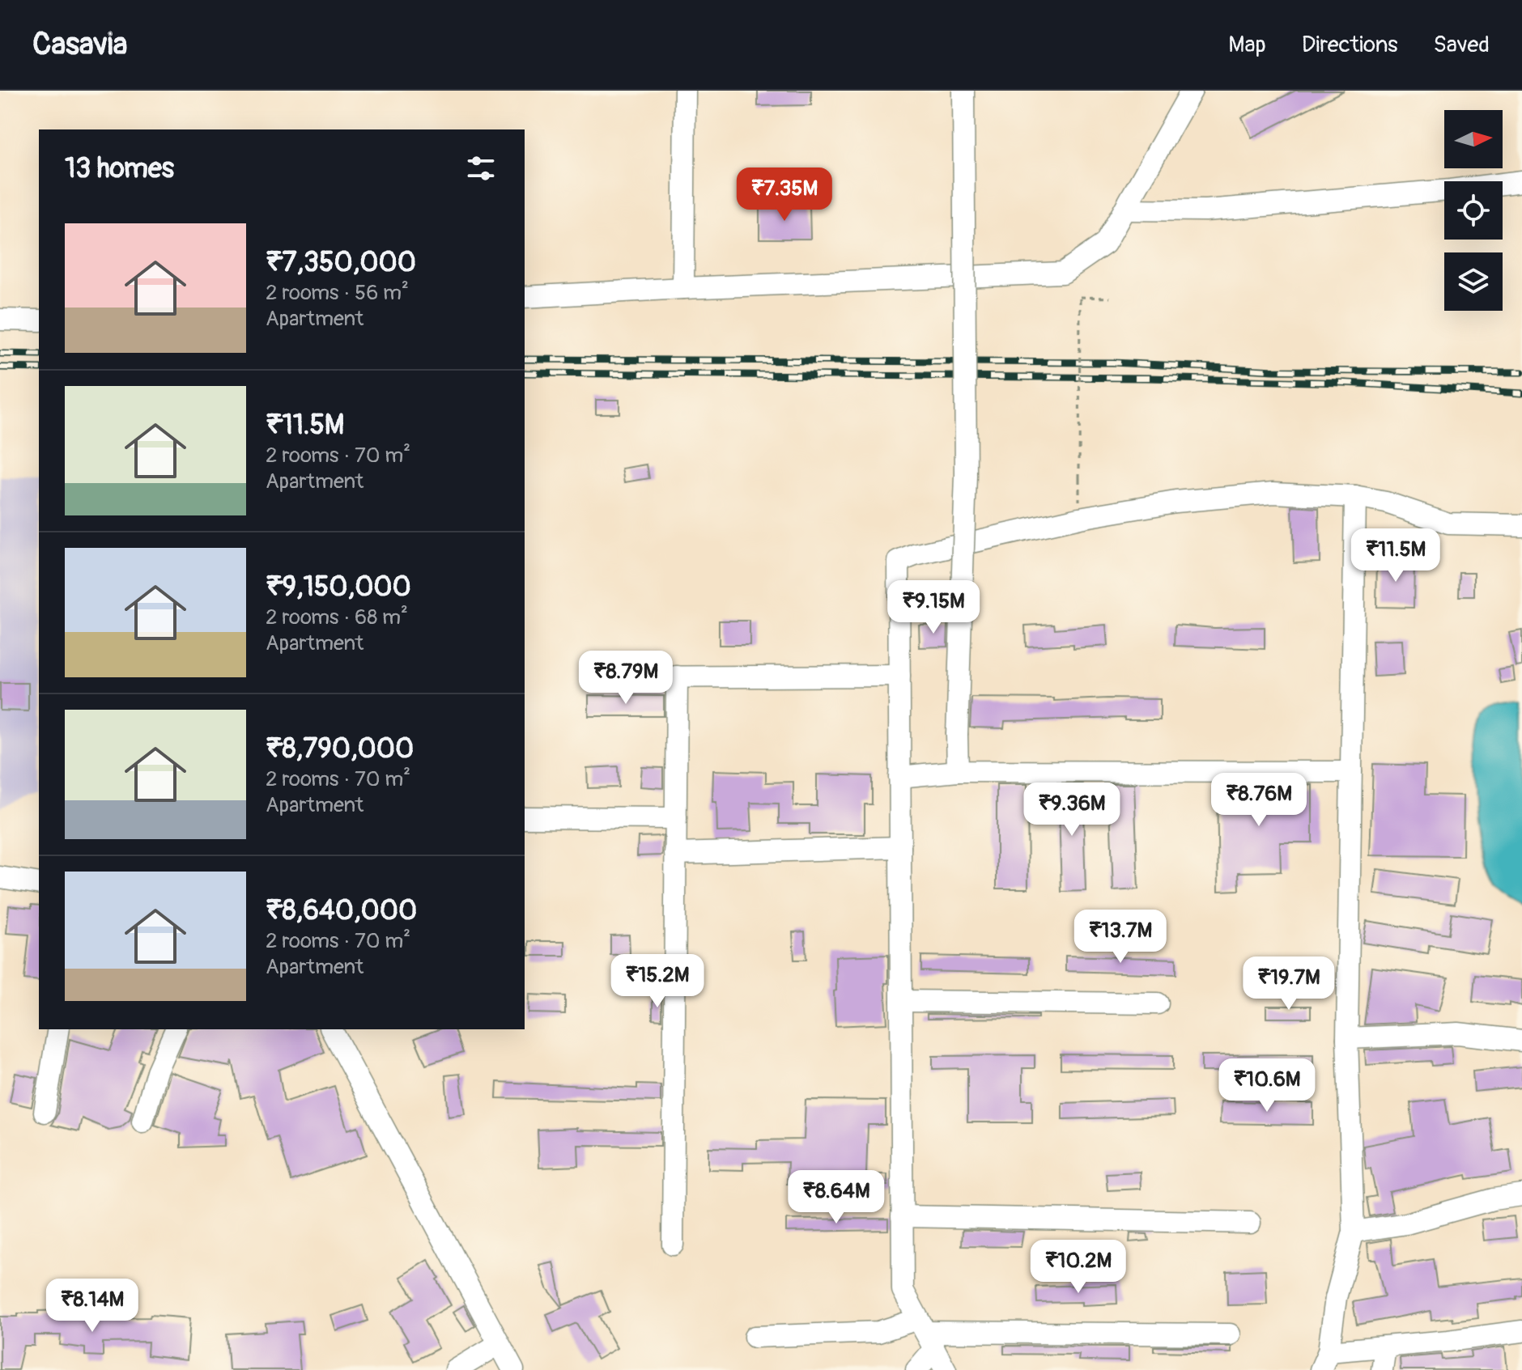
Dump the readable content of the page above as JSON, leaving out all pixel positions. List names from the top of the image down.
{
  "north": "right",
  "page": {
    "header": "Casavia",
    "nav": ["Map", "Directions", "Saved"],
    "heading": "13 homes",
    "price": [
      "₹7.35M",
      "₹11.5M",
      "₹9.15M",
      "₹8.79M",
      "₹8.76M",
      "₹9.36M",
      "₹13.7M",
      "₹15.2M",
      "₹19.7M",
      "₹10.6M",
      "₹8.64M",
      "₹10.2M",
      "₹8.14M"
    ],
    "list": [
      {
        "name": "₹7,350,000",
        "note": "2 rooms · 56 m² · Apartment"
      },
      {
        "name": "₹11.5M",
        "note": "2 rooms · 70 m² · Apartment"
      },
      {
        "name": "₹9,150,000",
        "note": "2 rooms · 68 m² · Apartment"
      },
      {
        "name": "₹8,790,000",
        "note": "2 rooms · 70 m² · Apartment"
      },
      {
        "name": "₹8,640,000",
        "note": "2 rooms · 70 m² · Apartment"
      }
    ]
  }
}
